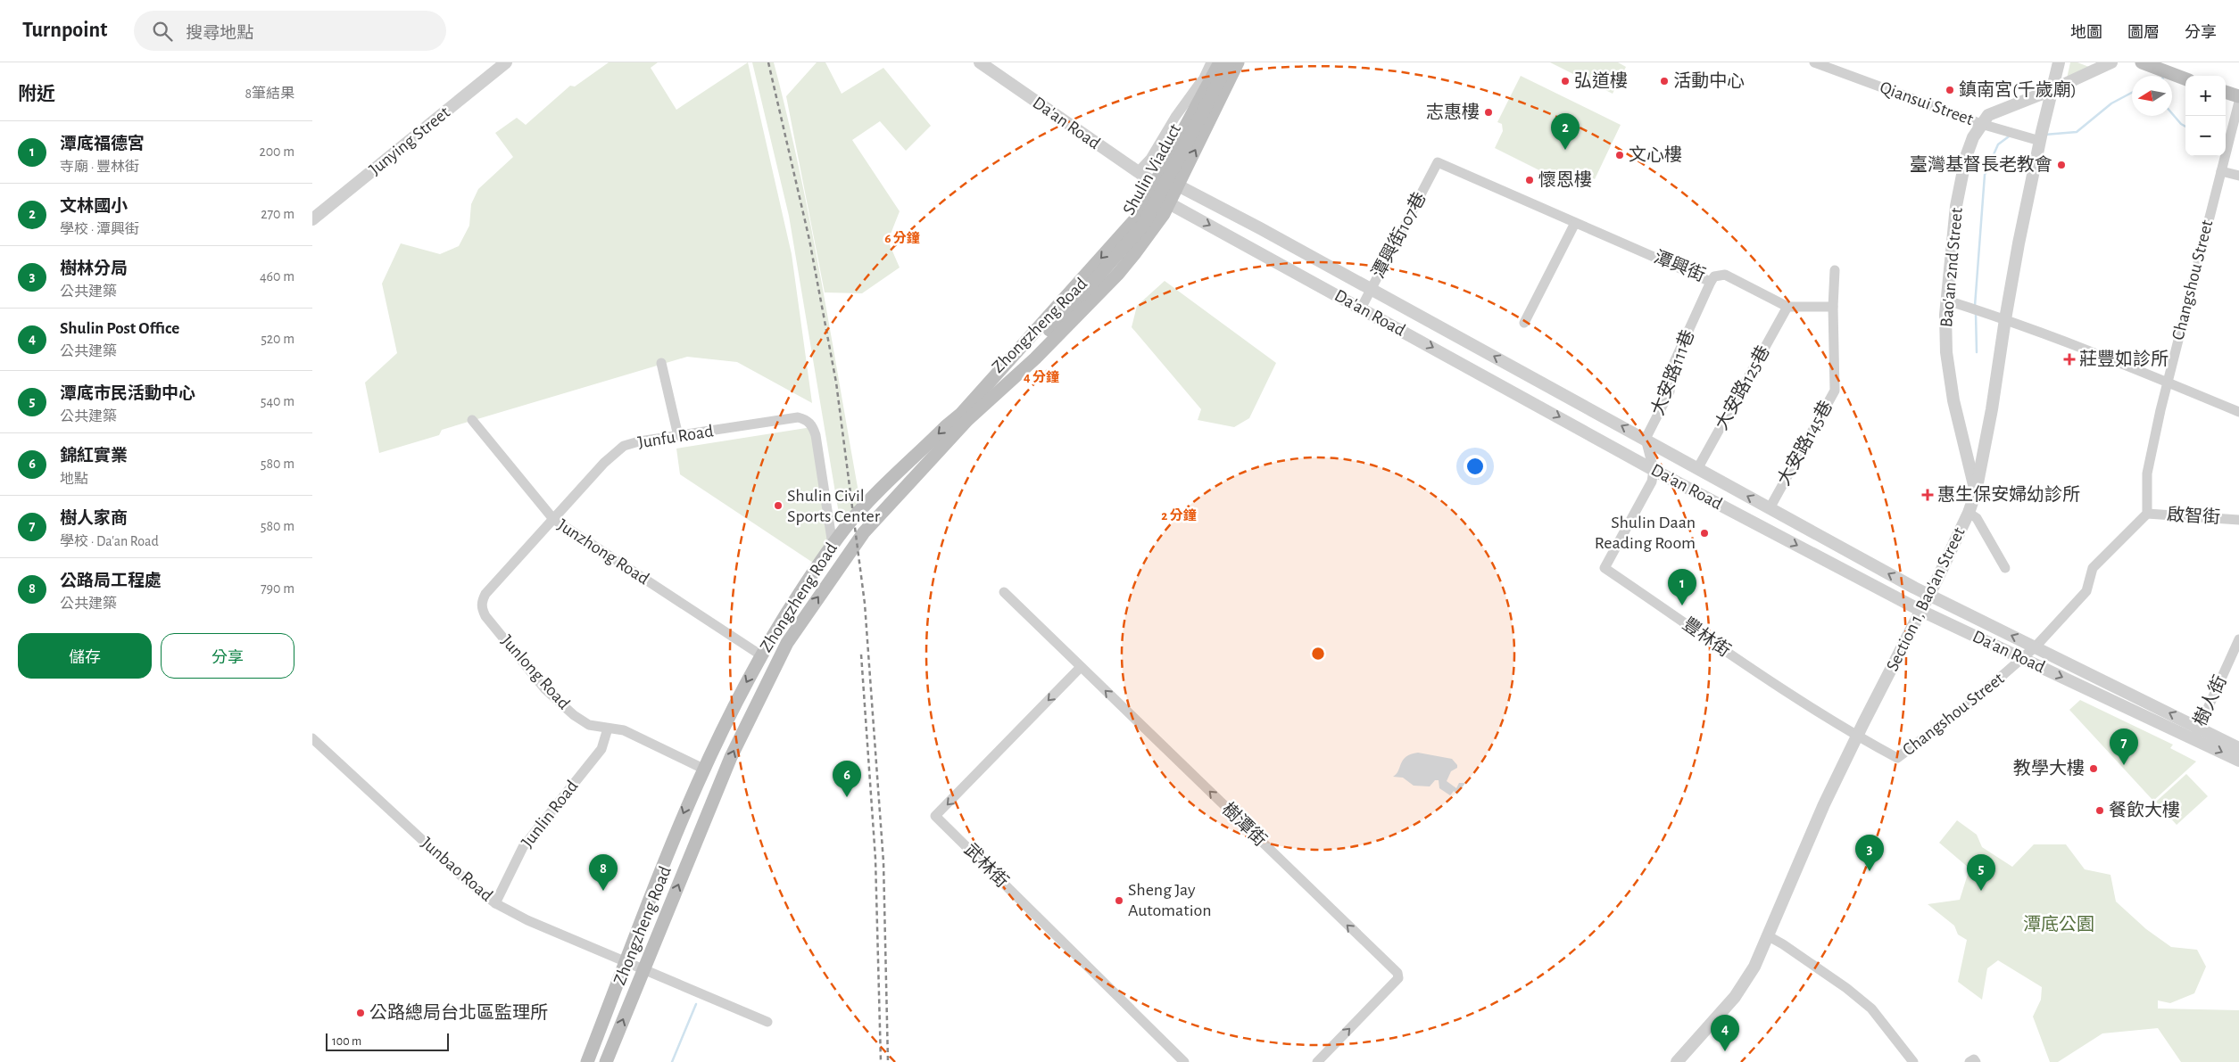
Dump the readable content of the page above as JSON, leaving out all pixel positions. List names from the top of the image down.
{
  "streets": {
    "main road": ["Shulin Viaduct", "Zhongzheng Road"],
    "street": [
      "Qiansui Street",
      "Da'an Road",
      "Junying Street",
      "潭興街107巷",
      "潭興街",
      "Bao'an 2nd Street",
      "Changshou Street",
      "大安路111巷",
      "大安路125巷",
      "Junfu Road",
      "大安路145巷",
      "啟智街",
      "Junzhong Road",
      "Section 1, Bao'an Street",
      "豐林街",
      "Junlong Road",
      "樹人街",
      "Junlin Road",
      "樹潭街",
      "武林街",
      "Junbao Road"
    ]
  },
  "crossings": [
    ["Qiansui Street", "Bao'an 2nd Street"],
    ["Qiansui Street", "Section 1, Bao'an Street"],
    ["Da'an Road", "潭興街107巷"],
    ["Da'an Road", "Changshou Street"],
    ["Da'an Road", "Zhongzheng Road"],
    ["Da'an Road", "大安路111巷"],
    ["Da'an Road", "大安路125巷"],
    ["Da'an Road", "大安路145巷"],
    ["Da'an Road", "Section 1, Bao'an Street"],
    ["Da'an Road", "豐林街"],
    ["Da'an Road", "樹人街"],
    ["Shulin Viaduct", "Zhongzheng Road"],
    ["潭興街107巷", "潭興街"],
    ["潭興街", "大安路111巷"],
    ["潭興街", "大安路125巷"],
    ["潭興街", "大安路145巷"],
    ["Bao'an 2nd Street", "Section 1, Bao'an Street"],
    ["Changshou Street", "啟智街"],
    ["Changshou Street", "Section 1, Bao'an Street"],
    ["Changshou Street", "豐林街"],
    ["Zhongzheng Road", "Junfu Road"],
    ["Zhongzheng Road", "Junzhong Road"],
    ["Zhongzheng Road", "Junlong Road"],
    ["Zhongzheng Road", "Junbao Road"],
    ["Junfu Road", "Junzhong Road"],
    ["Junfu Road", "Junlong Road"],
    ["Section 1, Bao'an Street", "豐林街"],
    ["Junlong Road", "Junlin Road"],
    ["Junlin Road", "Junbao Road"],
    ["樹潭街", "武林街"]
  ],
  "one_way": ["樹潭街"],
  "parks": ["潭底公園"],
  "places": {
    "other": [
      "弘道樓",
      "活動中心",
      "鎮南宮(千歲廟)",
      "志惠樓",
      "文心樓",
      "臺灣基督長老教會",
      "懷恩樓",
      "Shulin Civil Sports Center",
      "Shulin Daan Reading Room",
      "教學大樓",
      "餐飲大樓",
      "Sheng Jay Automation",
      "公路總局台北區監理所"
    ],
    "health": ["莊豐如診所", "惠生保安婦幼診所"]
  },
  "scale_bar": "100 m",
  "north": "left",
  "page": {
    "header": "Turnpoint",
    "search": "搜尋地點",
    "nav": ["地圖", "圖層", "分享"],
    "heading": ["附近", "8筆結果"],
    "map_buttons": ["+", "−"],
    "pins": [
      "2",
      "1",
      "7",
      "6",
      "3",
      "5",
      "8",
      "4"
    ],
    "list": [
      {
        "mark": "1",
        "name": "潭底福德宮",
        "note": "寺廟 · 豐林街",
        "value": "200 m"
      },
      {
        "mark": "2",
        "name": "文林國小",
        "note": "學校 · 潭興街",
        "value": "270 m"
      },
      {
        "mark": "3",
        "name": "樹林分局",
        "note": "公共建築",
        "value": "460 m"
      },
      {
        "mark": "4",
        "name": "Shulin Post Office",
        "note": "公共建築",
        "value": "520 m"
      },
      {
        "mark": "5",
        "name": "潭底市民活動中心",
        "note": "公共建築",
        "value": "540 m"
      },
      {
        "mark": "6",
        "name": "錦紅實業",
        "note": "地點",
        "value": "580 m"
      },
      {
        "mark": "7",
        "name": "樹人家商",
        "note": "學校 · Da'an Road",
        "value": "580 m"
      },
      {
        "mark": "8",
        "name": "公路局工程處",
        "note": "公共建築",
        "value": "790 m"
      }
    ],
    "buttons": ["儲存", "分享"],
    "scale": "100 m"
  },
  "rings": ["6 分鐘", "4 分鐘", "2 分鐘"]
}
